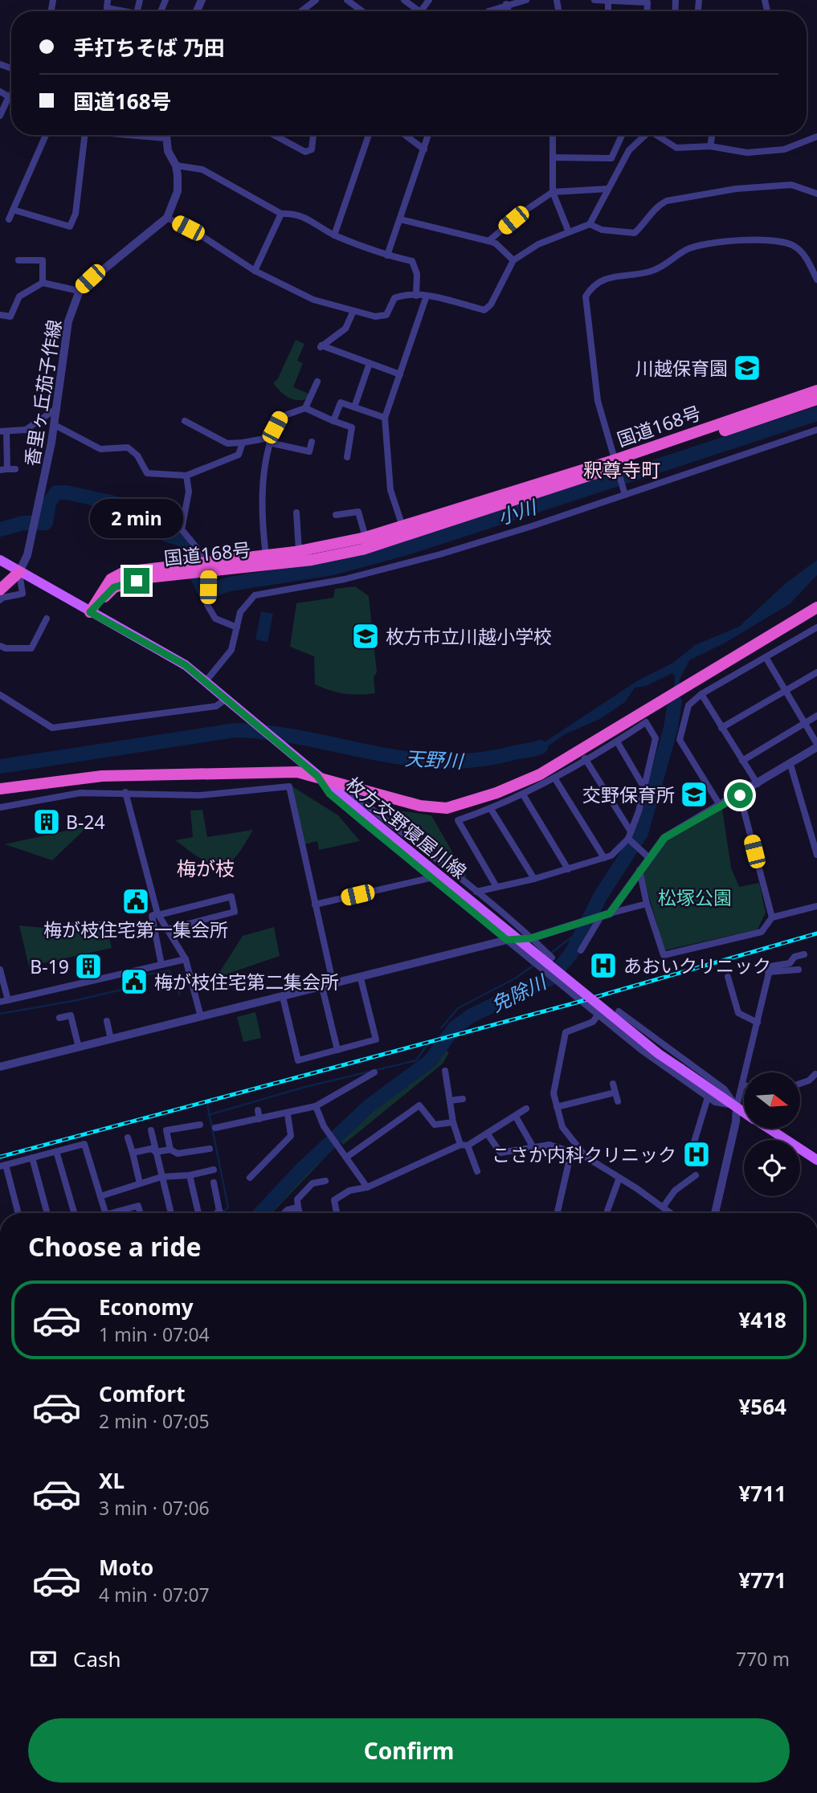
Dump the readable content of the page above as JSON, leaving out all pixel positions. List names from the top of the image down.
{
  "streets": {
    "highway": ["国道168号"],
    "main road": ["枚方交野寝屋川線"],
    "street": ["香里ヶ丘茄子作線"]
  },
  "crossings": [
    ["香里ヶ丘茄子作線", "枚方交野寝屋川線"],
    ["国道168号", "枚方交野寝屋川線"]
  ],
  "districts": ["釈尊寺町", "梅が枝"],
  "water": ["小川", "天野川", "免除川"],
  "parks": ["松塚公園"],
  "places": {
    "school or university": ["川越保育園", "枚方市立川越小学校", "交野保育所"],
    "building": ["B-24", "B-19"],
    "public building": ["梅が枝住宅第一集会所", "梅が枝住宅第二集会所"],
    "hospital": ["あおいクリニック", "こさか内科クリニック"]
  },
  "north": "right",
  "page": {
    "banner": ["手打ちそば 乃田", "国道168号"],
    "bubble": "2 min",
    "heading": "Choose a ride",
    "list": [
      {
        "name": "Economy",
        "note": "1 min · 07:04",
        "value": "¥418"
      },
      {
        "name": "Comfort",
        "note": "2 min · 07:05",
        "value": "¥564"
      },
      {
        "name": "XL",
        "note": "3 min · 07:06",
        "value": "¥711"
      },
      {
        "name": "Moto",
        "note": "4 min · 07:07",
        "value": "¥771"
      }
    ],
    "pay": ["Cash", "770 m"],
    "buttons": "Confirm"
  }
}
